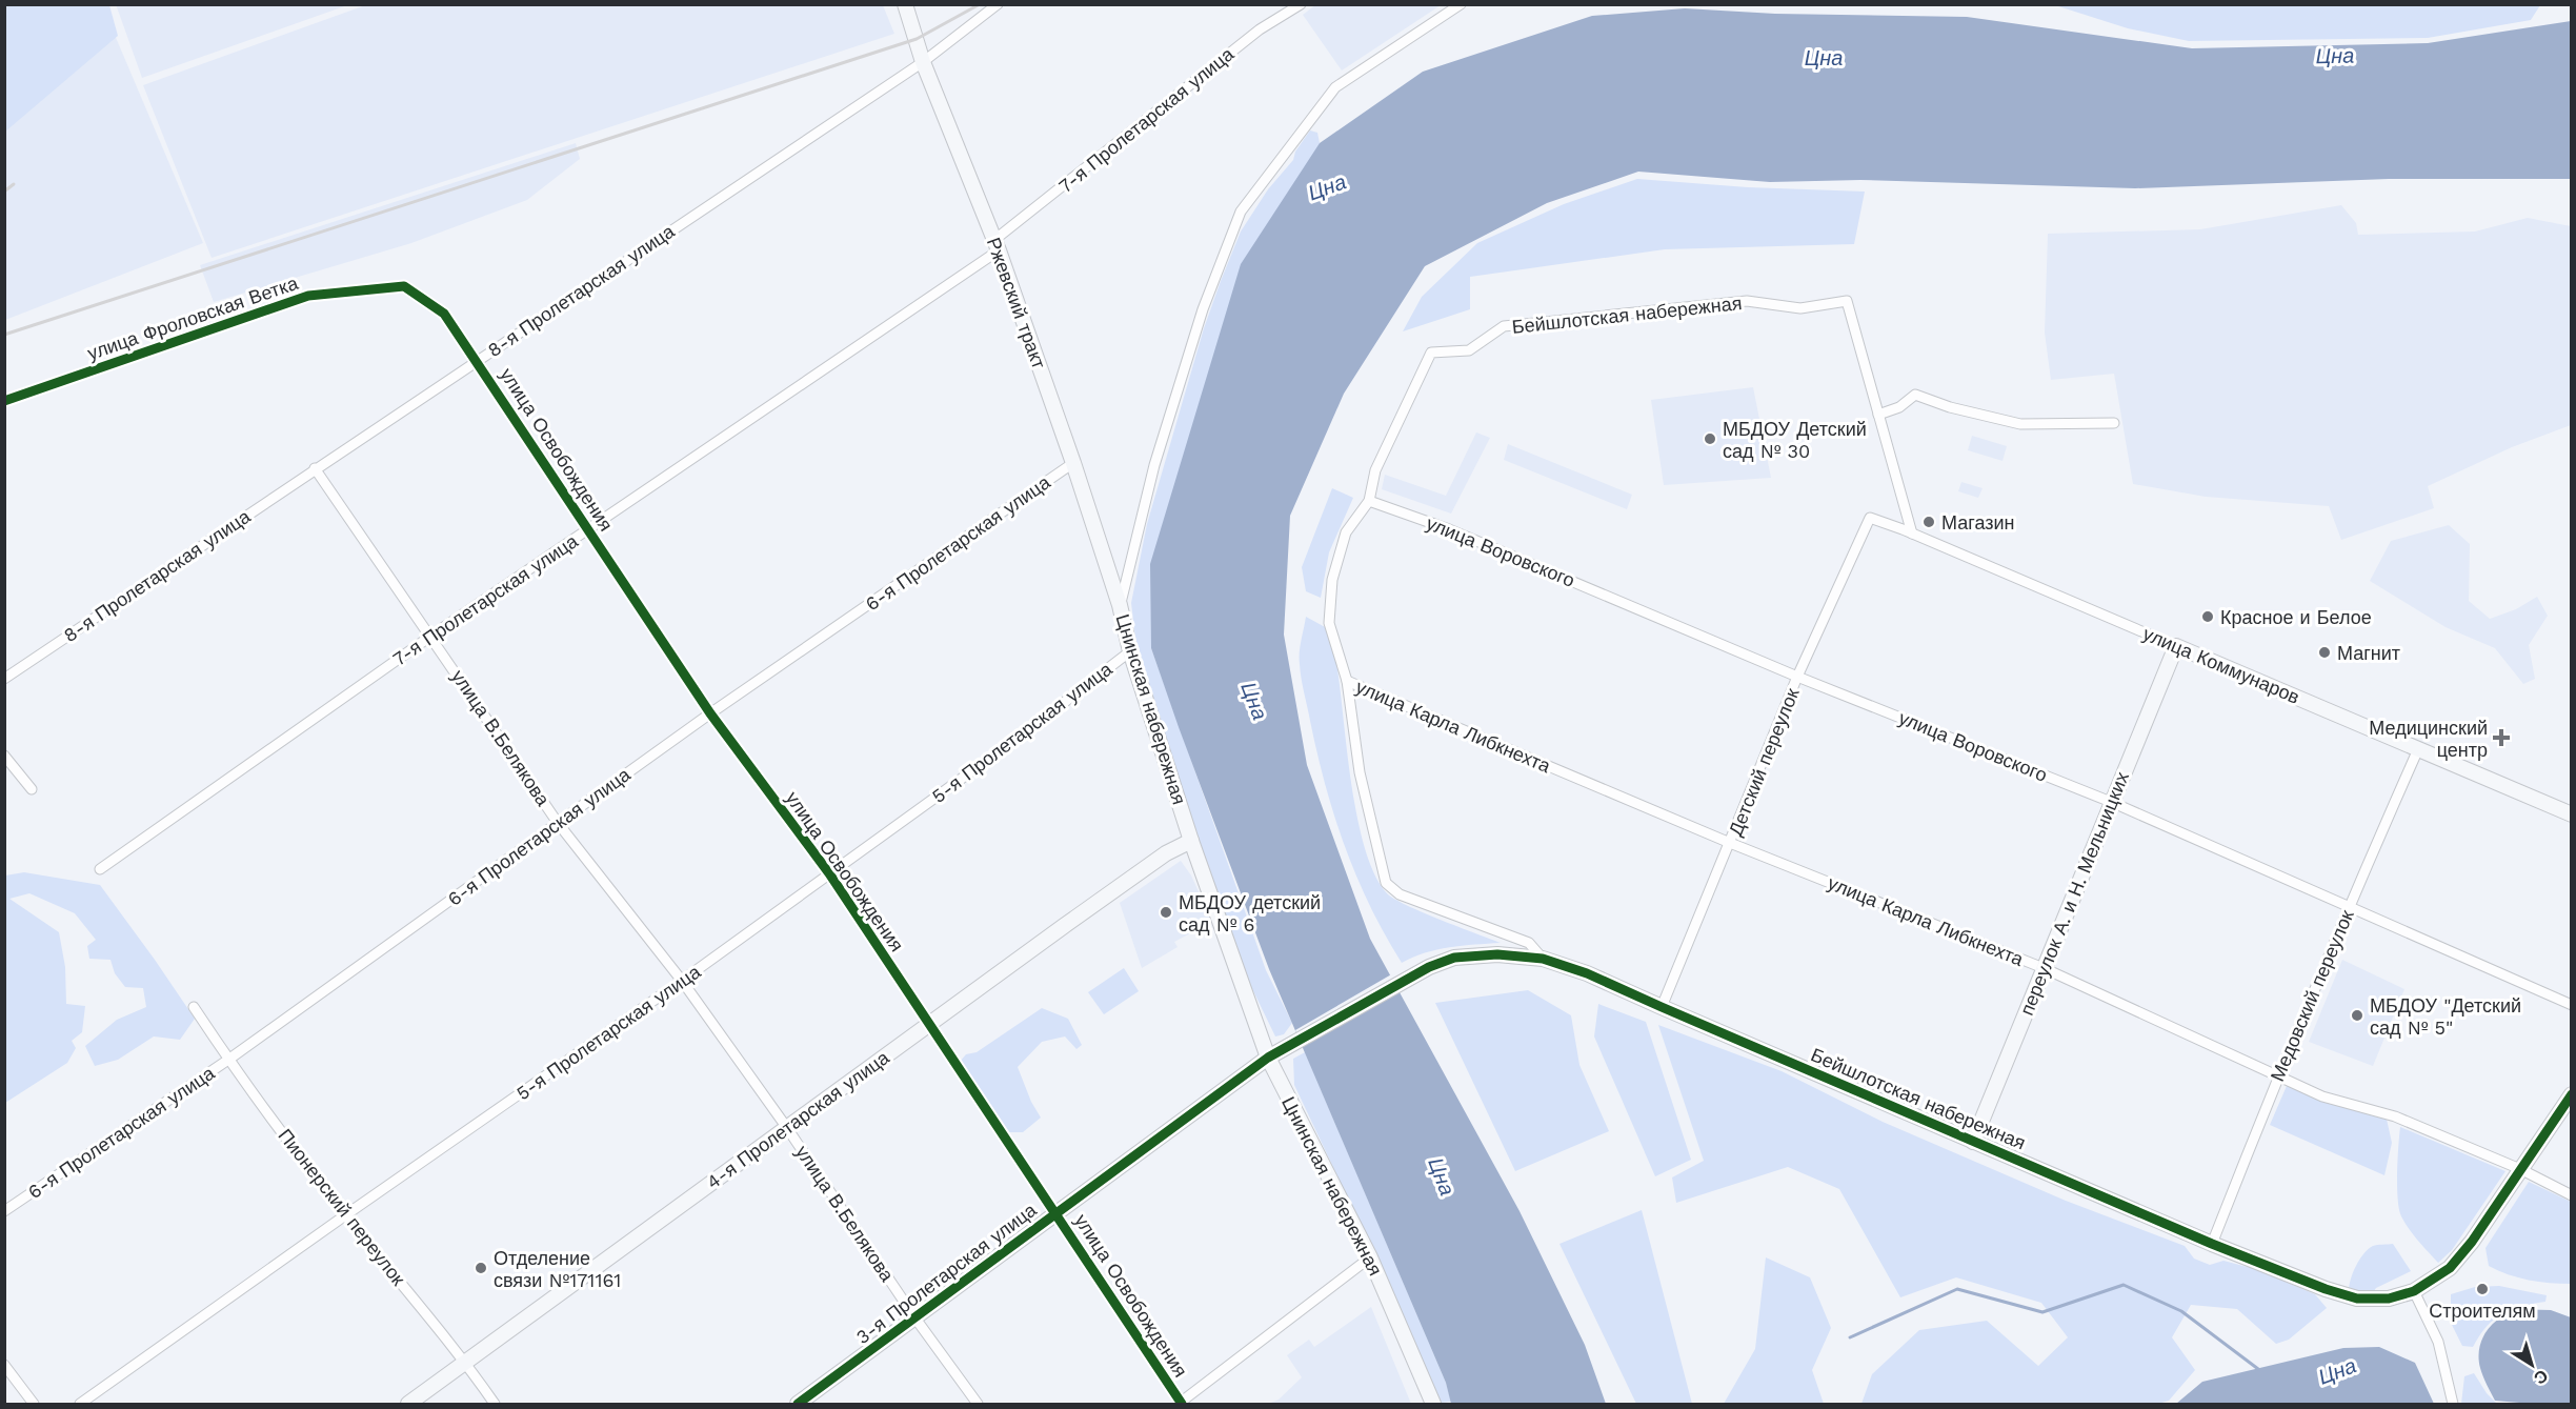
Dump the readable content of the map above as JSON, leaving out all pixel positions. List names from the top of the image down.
{
  "streets": {
    "street": [
      "7-я Пролетарская улица",
      "8-я Пролетарская улица",
      "Ржевский тракт",
      "Бейшлотская набережная",
      "улица Фроловская Ветка",
      "улица Освобождения",
      "6-я Пролетарская улица",
      "улица Воровского",
      "улица Коммунаров",
      "Цнинская набережная",
      "улица Карла Либкнехта",
      "5-я Пролетарская улица",
      "улица В.Белякова",
      "Детский переулок",
      "переулок А. и Н. Мельницких",
      "Медовский переулок",
      "4-я Пролетарская улица",
      "Пионерский переулок",
      "3-я Пролетарская улица"
    ]
  },
  "crossings": [
    ["7-я Пролетарская улица", "Ржевский тракт"],
    ["7-я Пролетарская улица", "улица Освобождения"],
    ["7-я Пролетарская улица", "улица В.Белякова"],
    ["8-я Пролетарская улица", "Ржевский тракт"],
    ["8-я Пролетарская улица", "улица Фроловская Ветка"],
    ["8-я Пролетарская улица", "улица Освобождения"],
    ["8-я Пролетарская улица", "улица В.Белякова"],
    ["Ржевский тракт", "6-я Пролетарская улица"],
    ["Ржевский тракт", "Цнинская набережная"],
    ["Бейшлотская набережная", "улица Воровского"],
    ["Бейшлотская набережная", "улица Карла Либкнехта"],
    ["Бейшлотская набережная", "Детский переулок"],
    ["Бейшлотская набережная", "переулок А. и Н. Мельницких"],
    ["Бейшлотская набережная", "Медовский переулок"],
    ["Бейшлотская набережная", "3-я Пролетарская улица"],
    ["улица Фроловская Ветка", "улица Освобождения"],
    ["улица Освобождения", "6-я Пролетарская улица"],
    ["улица Освобождения", "5-я Пролетарская улица"],
    ["улица Освобождения", "4-я Пролетарская улица"],
    ["улица Освобождения", "3-я Пролетарская улица"],
    ["6-я Пролетарская улица", "улица В.Белякова"],
    ["6-я Пролетарская улица", "Пионерский переулок"],
    ["улица Воровского", "Детский переулок"],
    ["улица Воровского", "переулок А. и Н. Мельницких"],
    ["улица Воровского", "Медовский переулок"],
    ["улица Коммунаров", "Детский переулок"],
    ["улица Коммунаров", "переулок А. и Н. Мельницких"],
    ["улица Коммунаров", "Медовский переулок"],
    ["Цнинская набережная", "5-я Пролетарская улица"],
    ["Цнинская набережная", "4-я Пролетарская улица"],
    ["Цнинская набережная", "3-я Пролетарская улица"],
    ["улица Карла Либкнехта", "Детский переулок"],
    ["улица Карла Либкнехта", "переулок А. и Н. Мельницких"],
    ["улица Карла Либкнехта", "Медовский переулок"],
    ["5-я Пролетарская улица", "улица В.Белякова"],
    ["5-я Пролетарская улица", "Пионерский переулок"],
    ["улица В.Белякова", "4-я Пролетарская улица"],
    ["улица В.Белякова", "3-я Пролетарская улица"],
    ["4-я Пролетарская улица", "Пионерский переулок"]
  ],
  "water": ["Цна"],
  "places": {
    "other": [
      "МБДОУ Детский сад № 30",
      "Магазин",
      "Красное и Белое",
      "Магнит",
      "МБДОУ детский сад № 6",
      "МБДОУ \"Детский сад № 5\"",
      "Отделение связи №171161",
      "Строителям"
    ],
    "health": ["Медицинский центр"]
  },
  "north": "bottom right"
}
